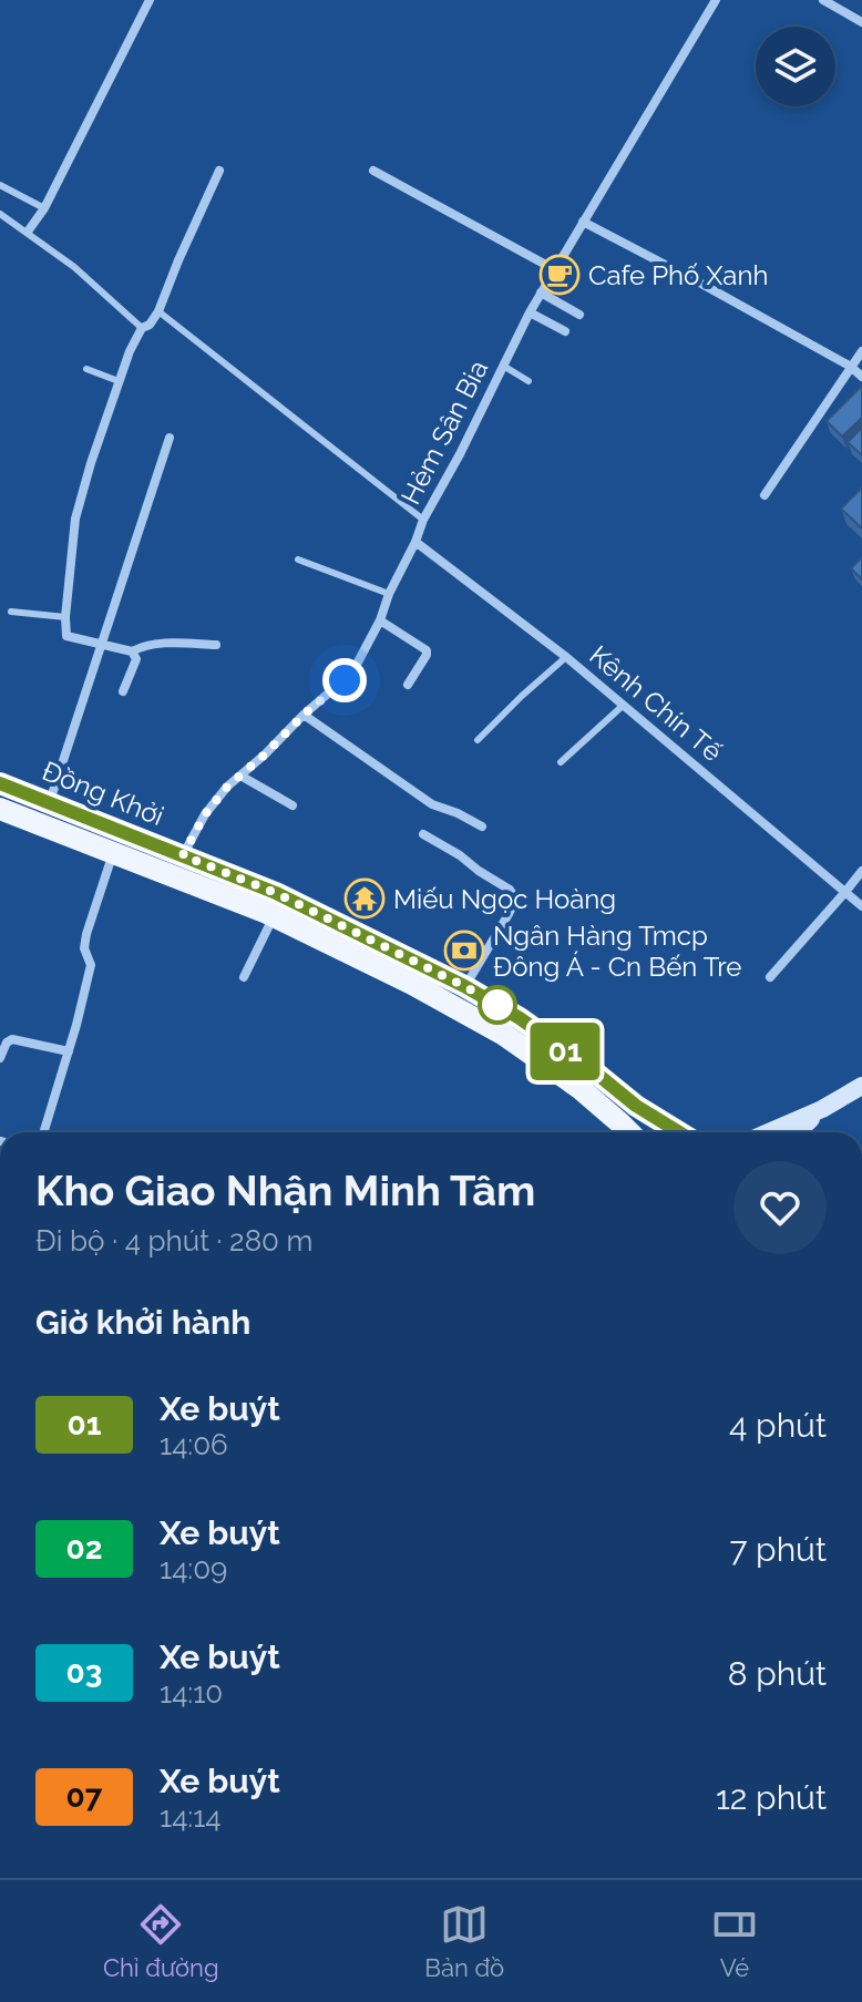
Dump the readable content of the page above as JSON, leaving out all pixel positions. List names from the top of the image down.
{
  "streets": {
    "main road": ["Đồng Khởi"],
    "street": ["Hẻm Sân Bia", "Kênh Chín Tế"]
  },
  "crossings": [
    ["Hẻm Sân Bia", "Kênh Chín Tế"],
    ["Hẻm Sân Bia", "Đồng Khởi"]
  ],
  "places": {
    "cafe": ["Cafe Phố Xanh"],
    "temple": ["Miếu Ngọc Hoàng"],
    "bank": ["Ngân Hàng Tmcp Đông Á - Cn Bến Tre"]
  },
  "lines": ["bus line 01"],
  "page": {
    "on_map": "01",
    "heading": [
      ["Kho Giao Nhận Minh Tâm", "Đi bộ · 4 phút · 280 m"],
      "Giờ khởi hành"
    ],
    "list": [
      {
        "mark": "01",
        "name": "Xe buýt",
        "note": "14:06",
        "value": "4 phút"
      },
      {
        "mark": "02",
        "name": "Xe buýt",
        "note": "14:09",
        "value": "7 phút"
      },
      {
        "mark": "03",
        "name": "Xe buýt",
        "note": "14:10",
        "value": "8 phút"
      },
      {
        "mark": "07",
        "name": "Xe buýt",
        "note": "14:14",
        "value": "12 phút"
      }
    ],
    "tabs": ["Chỉ đường", "Bản đồ", "Vé"]
  }
}
